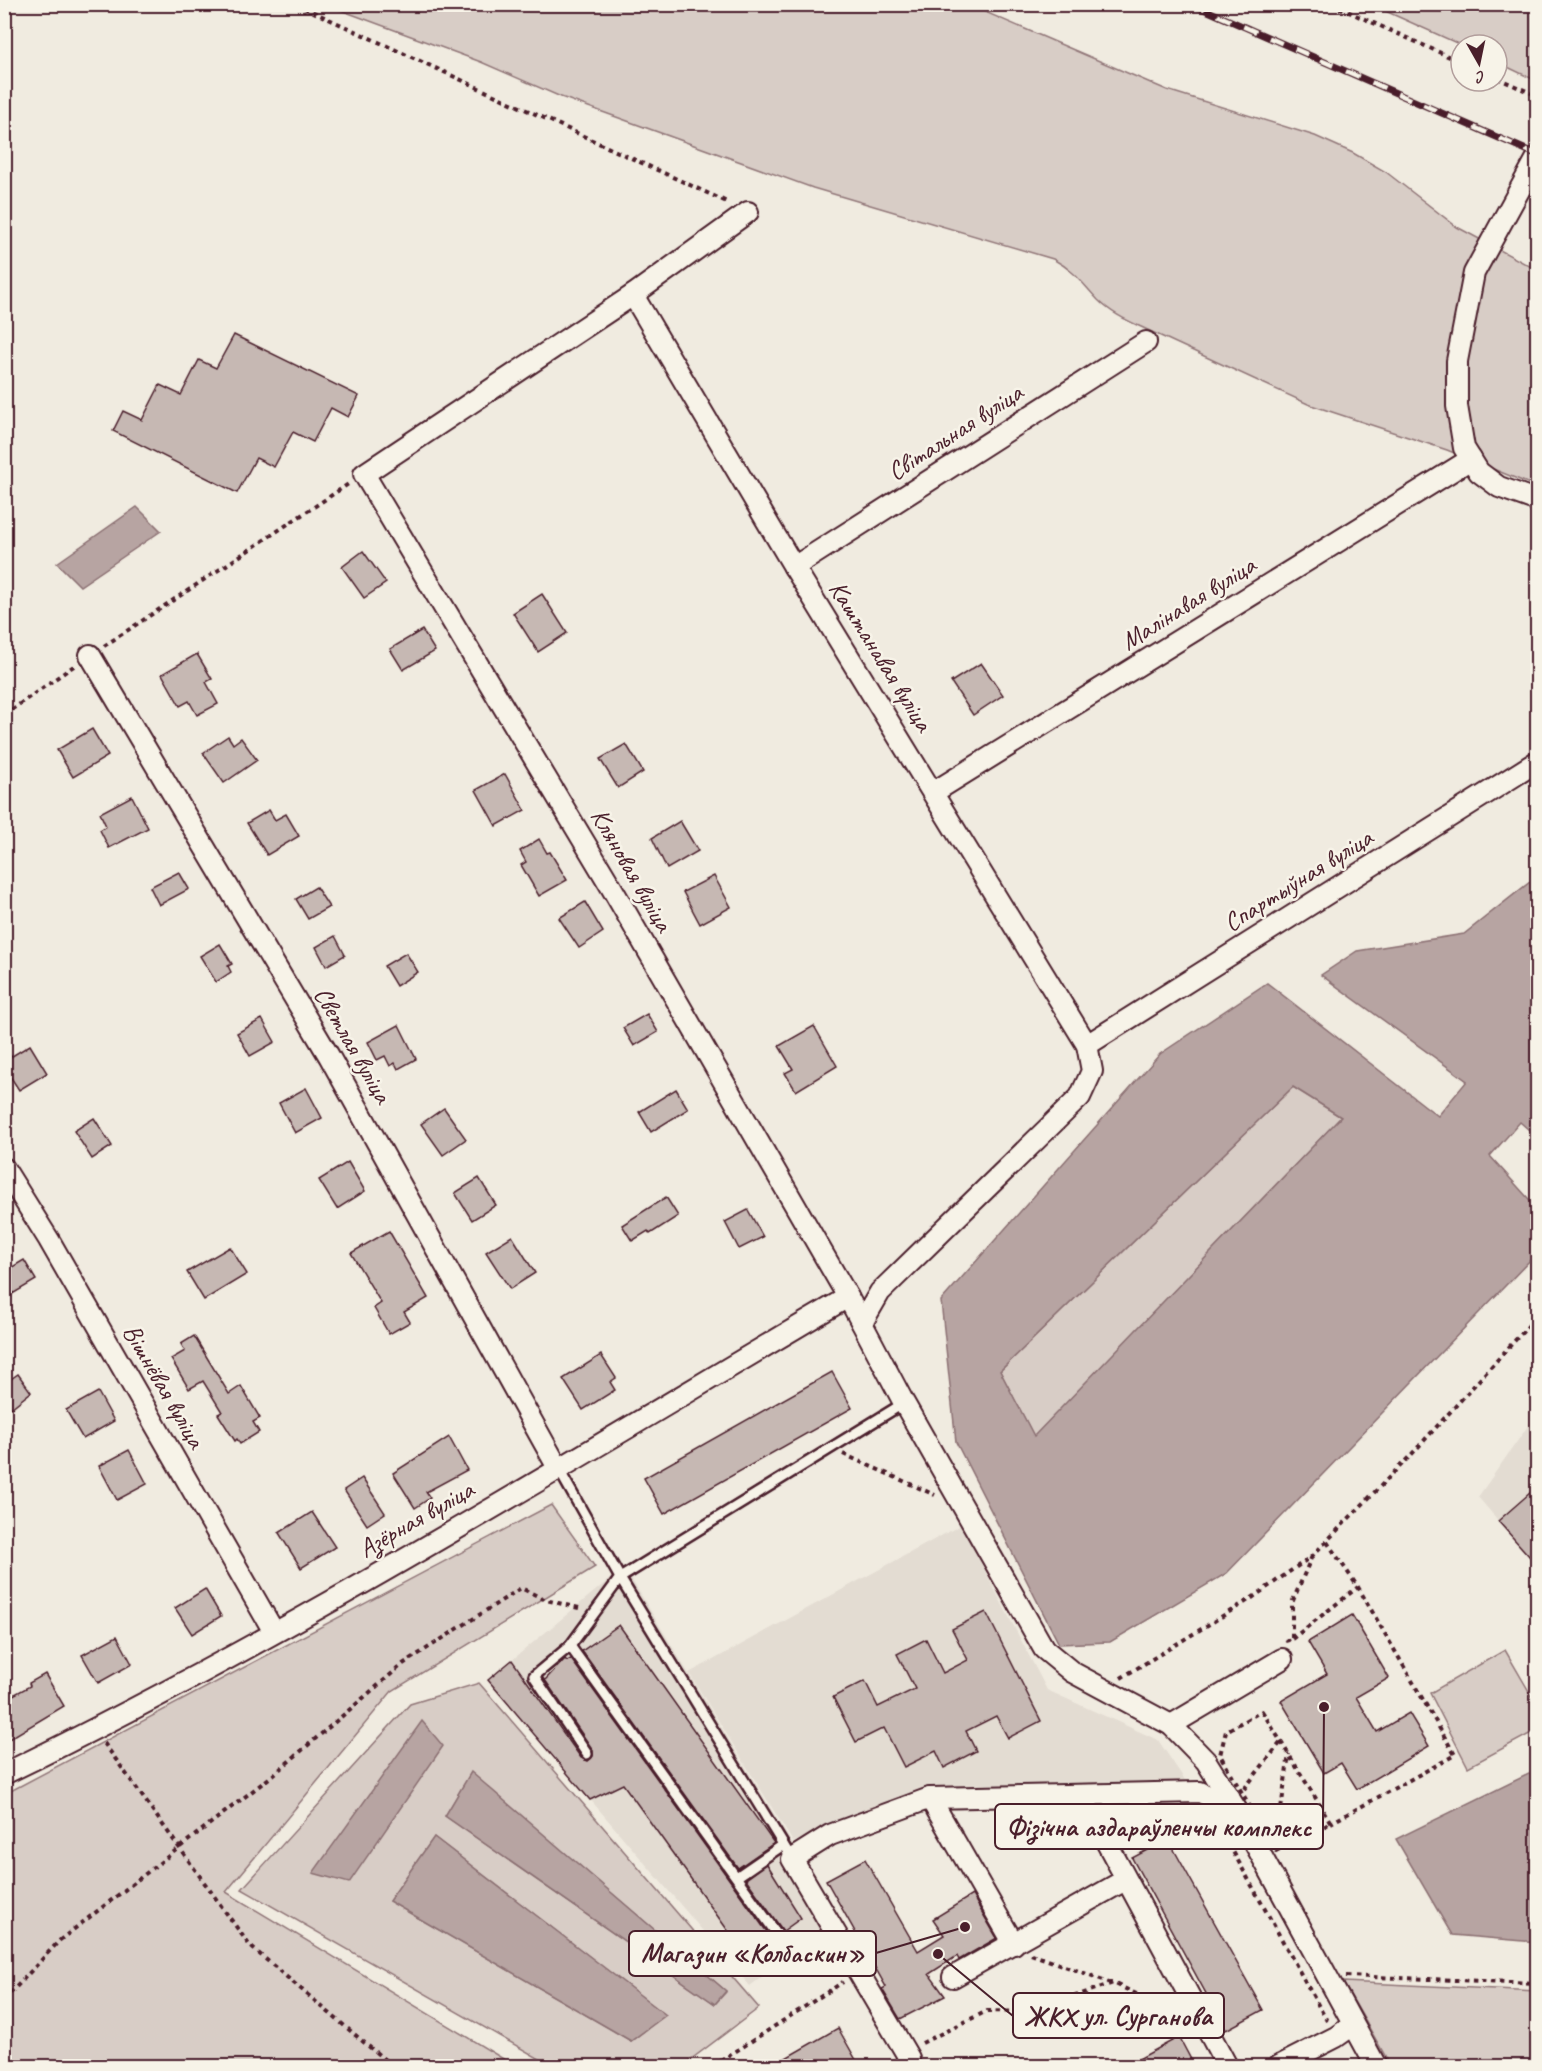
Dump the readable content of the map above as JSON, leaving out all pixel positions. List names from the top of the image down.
{
  "streets": {
    "street": [
      "Світальная вуліца",
      "Малінавая вуліца",
      "Каштанавая вуліца",
      "Кляновая вуліца",
      "Спартыўная вуліца",
      "Светлая вуліца",
      "Вішнёвая вуліца",
      "Азёрная вуліца"
    ]
  },
  "crossings": [
    ["Світальная вуліца", "Каштанавая вуліца"],
    ["Малінавая вуліца", "Каштанавая вуліца"],
    ["Каштанавая вуліца", "Спартыўная вуліца"],
    ["Кляновая вуліца", "Азёрная вуліца"],
    ["Светлая вуліца", "Азёрная вуліца"],
    ["Вішнёвая вуліца", "Азёрная вуліца"]
  ],
  "places": ["Фізічна аздараўленчы комплекс", "Магазин «Колбаскин»", "ЖКХ ул. Сурганова"],
  "north": "bottom"
}
